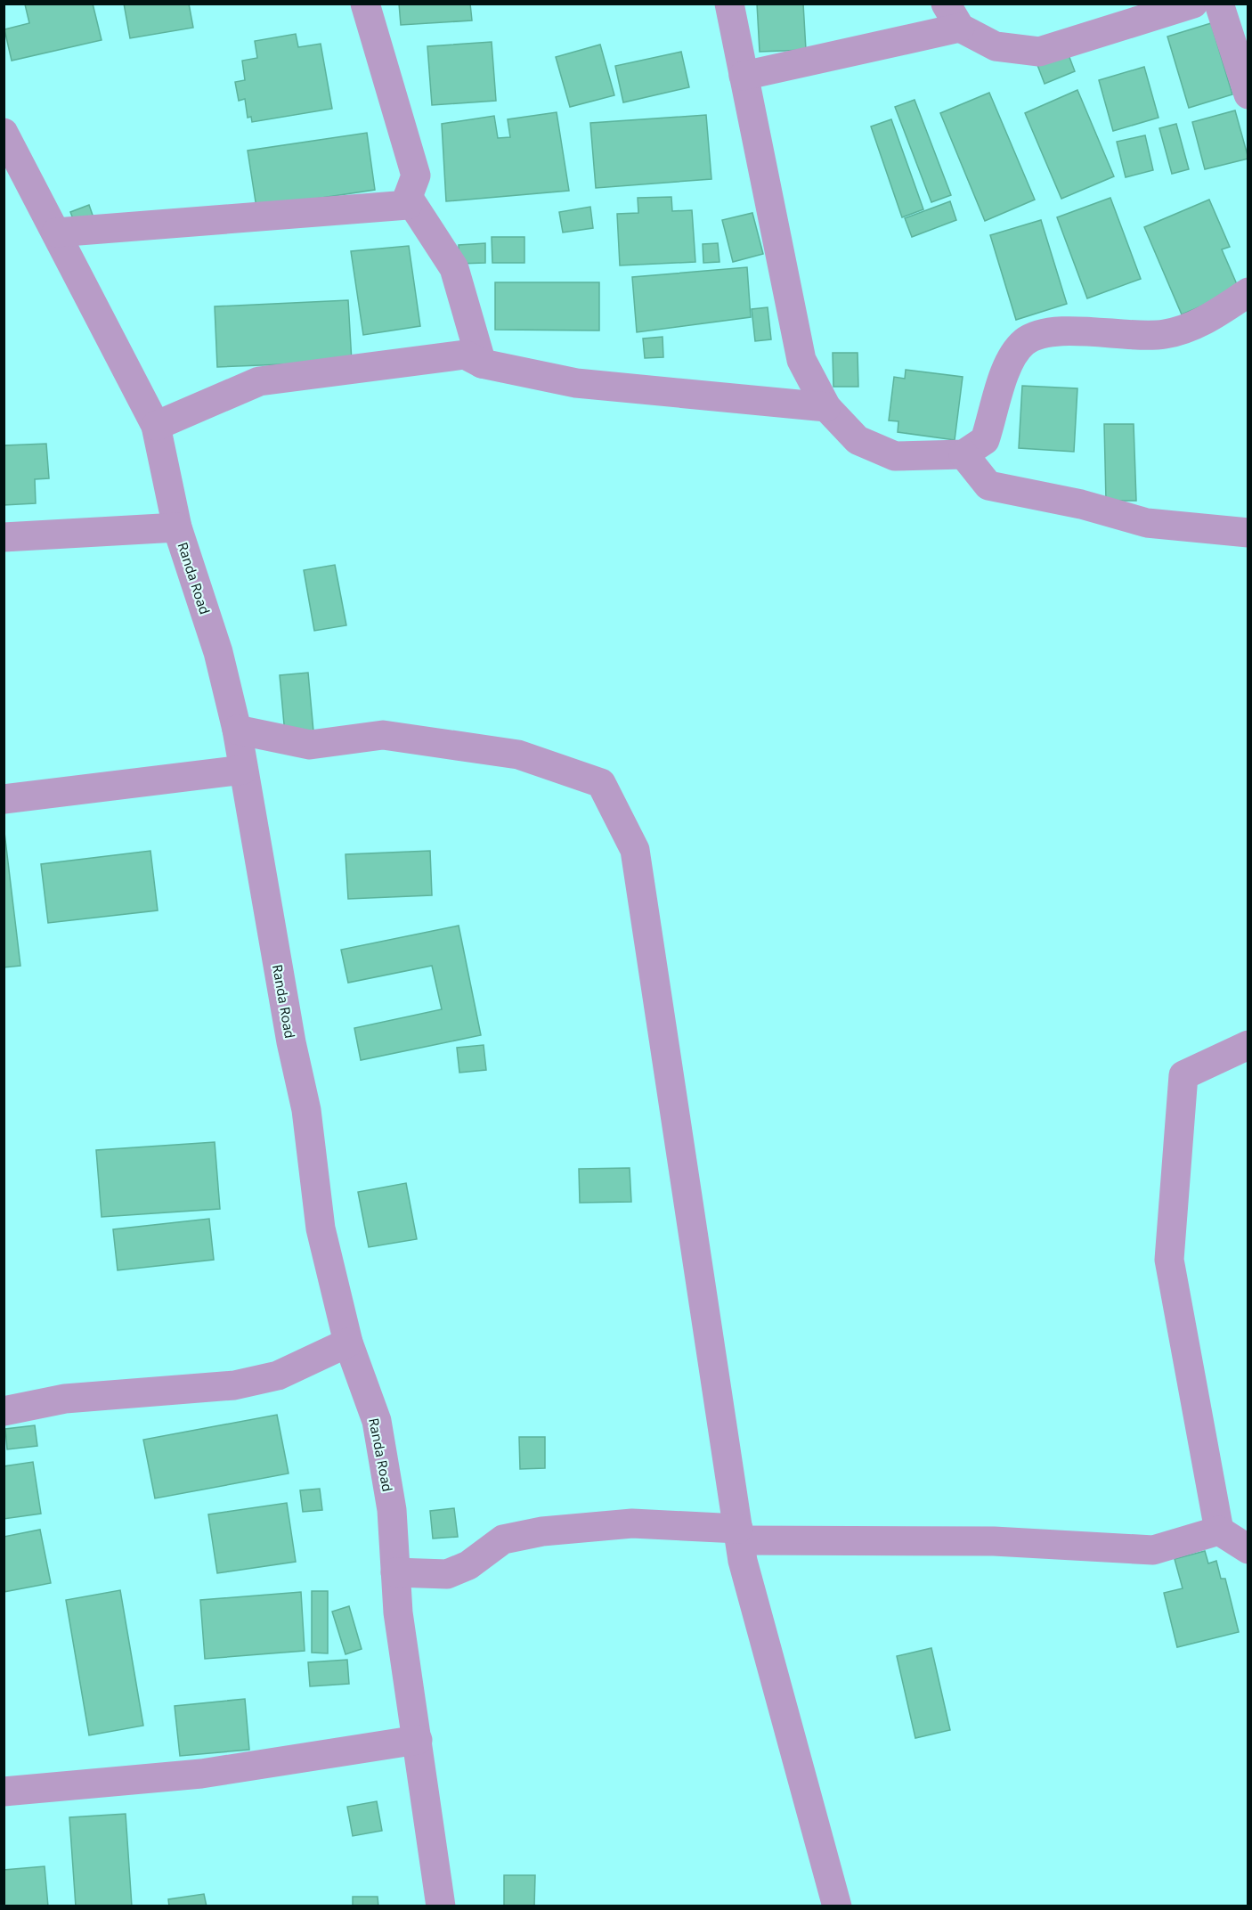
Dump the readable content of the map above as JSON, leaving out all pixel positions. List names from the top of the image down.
{
  "streets": {
    "street": ["Randa Road"]
  }
}
